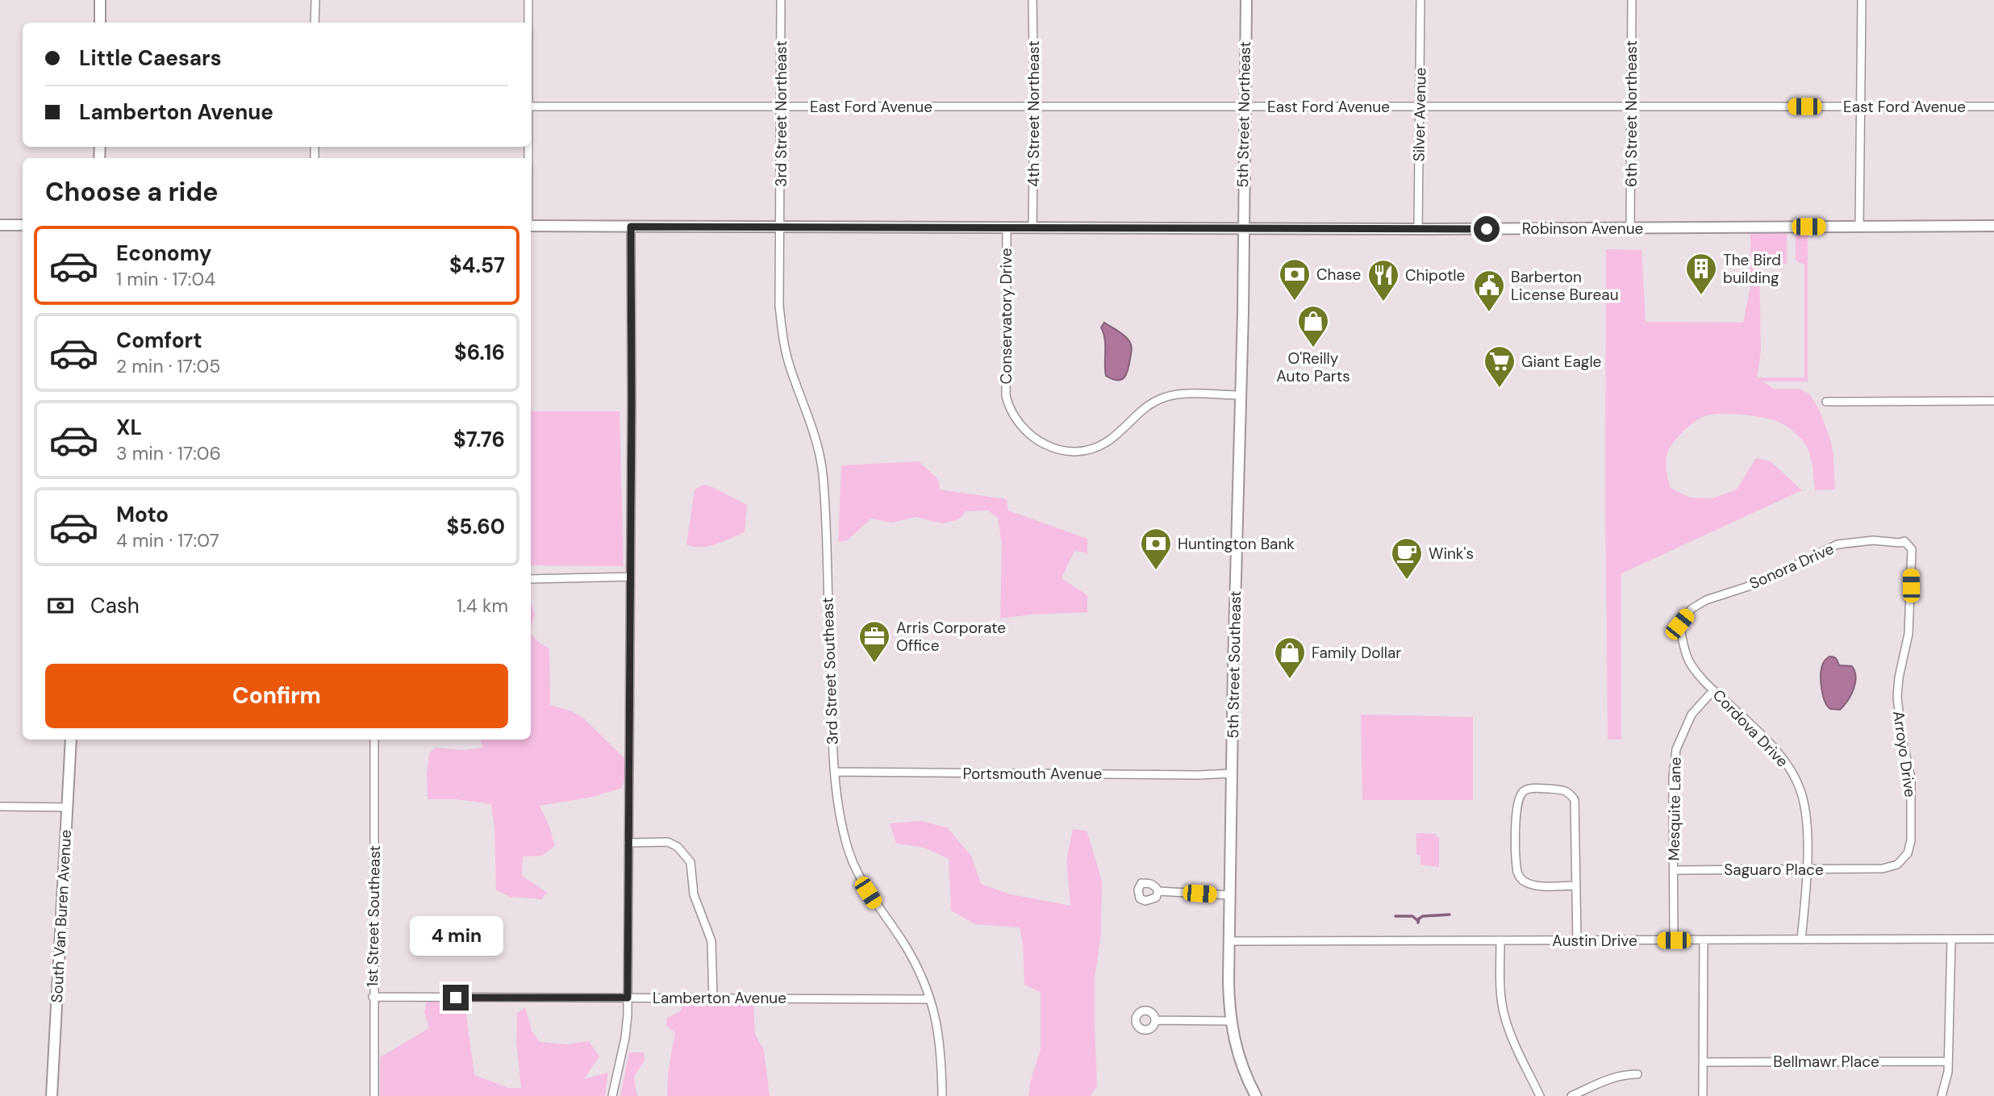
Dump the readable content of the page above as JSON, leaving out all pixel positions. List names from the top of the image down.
{
  "streets": {
    "main road": [
      "5th Street Northeast",
      "Robinson Avenue",
      "5th Street Southeast",
      "South Van Buren Avenue"
    ],
    "street": [
      "East Ford Avenue",
      "3rd Street Northeast",
      "4th Street Northeast",
      "6th Street Northeast",
      "Silver Avenue",
      "Conservatory Drive",
      "Sonora Drive",
      "3rd Street Southeast",
      "Cordova Drive",
      "Arroyo Drive",
      "Portsmouth Avenue",
      "Mesquite Lane",
      "Saguaro Place",
      "1st Street Southeast",
      "Austin Drive",
      "Lamberton Avenue",
      "Bellmawr Place"
    ]
  },
  "crossings": [
    ["East Ford Avenue", "3rd Street Northeast"],
    ["East Ford Avenue", "4th Street Northeast"],
    ["East Ford Avenue", "6th Street Northeast"],
    ["East Ford Avenue", "5th Street Northeast"],
    ["East Ford Avenue", "Silver Avenue"],
    ["3rd Street Northeast", "Robinson Avenue"],
    ["3rd Street Northeast", "3rd Street Southeast"],
    ["4th Street Northeast", "Robinson Avenue"],
    ["6th Street Northeast", "Robinson Avenue"],
    ["5th Street Northeast", "Robinson Avenue"],
    ["5th Street Northeast", "5th Street Southeast"],
    ["Silver Avenue", "Robinson Avenue"],
    ["Robinson Avenue", "Conservatory Drive"],
    ["Robinson Avenue", "5th Street Southeast"],
    ["Robinson Avenue", "3rd Street Southeast"],
    ["Conservatory Drive", "5th Street Southeast"],
    ["Sonora Drive", "Cordova Drive"],
    ["Sonora Drive", "Arroyo Drive"],
    ["5th Street Southeast", "Portsmouth Avenue"],
    ["5th Street Southeast", "Austin Drive"],
    ["3rd Street Southeast", "Portsmouth Avenue"],
    ["3rd Street Southeast", "Lamberton Avenue"],
    ["Cordova Drive", "Mesquite Lane"],
    ["Cordova Drive", "Saguaro Place"],
    ["Cordova Drive", "Austin Drive"],
    ["Arroyo Drive", "Saguaro Place"],
    ["Mesquite Lane", "Saguaro Place"],
    ["Mesquite Lane", "Austin Drive"],
    ["1st Street Southeast", "Lamberton Avenue"]
  ],
  "places": {
    "building": ["The Bird building"],
    "bank": ["Chase", "Huntington Bank"],
    "restaurant": ["Chipotle"],
    "public building": ["Barberton License Bureau"],
    "shop": ["O'Reilly Auto Parts", "Family Dollar"],
    "supermarket": ["Giant Eagle"],
    "cafe": ["Wink's"],
    "office": ["Arris Corporate Office"]
  },
  "page": {
    "banner": ["Little Caesars", "Lamberton Avenue"],
    "heading": "Choose a ride",
    "list": [
      {
        "name": "Economy",
        "note": "1 min · 17:04",
        "value": "$4.57"
      },
      {
        "name": "Comfort",
        "note": "2 min · 17:05",
        "value": "$6.16"
      },
      {
        "name": "XL",
        "note": "3 min · 17:06",
        "value": "$7.76"
      },
      {
        "name": "Moto",
        "note": "4 min · 17:07",
        "value": "$5.60"
      }
    ],
    "pay": ["Cash", "1.4 km"],
    "buttons": "Confirm",
    "bubble": "4 min"
  }
}
